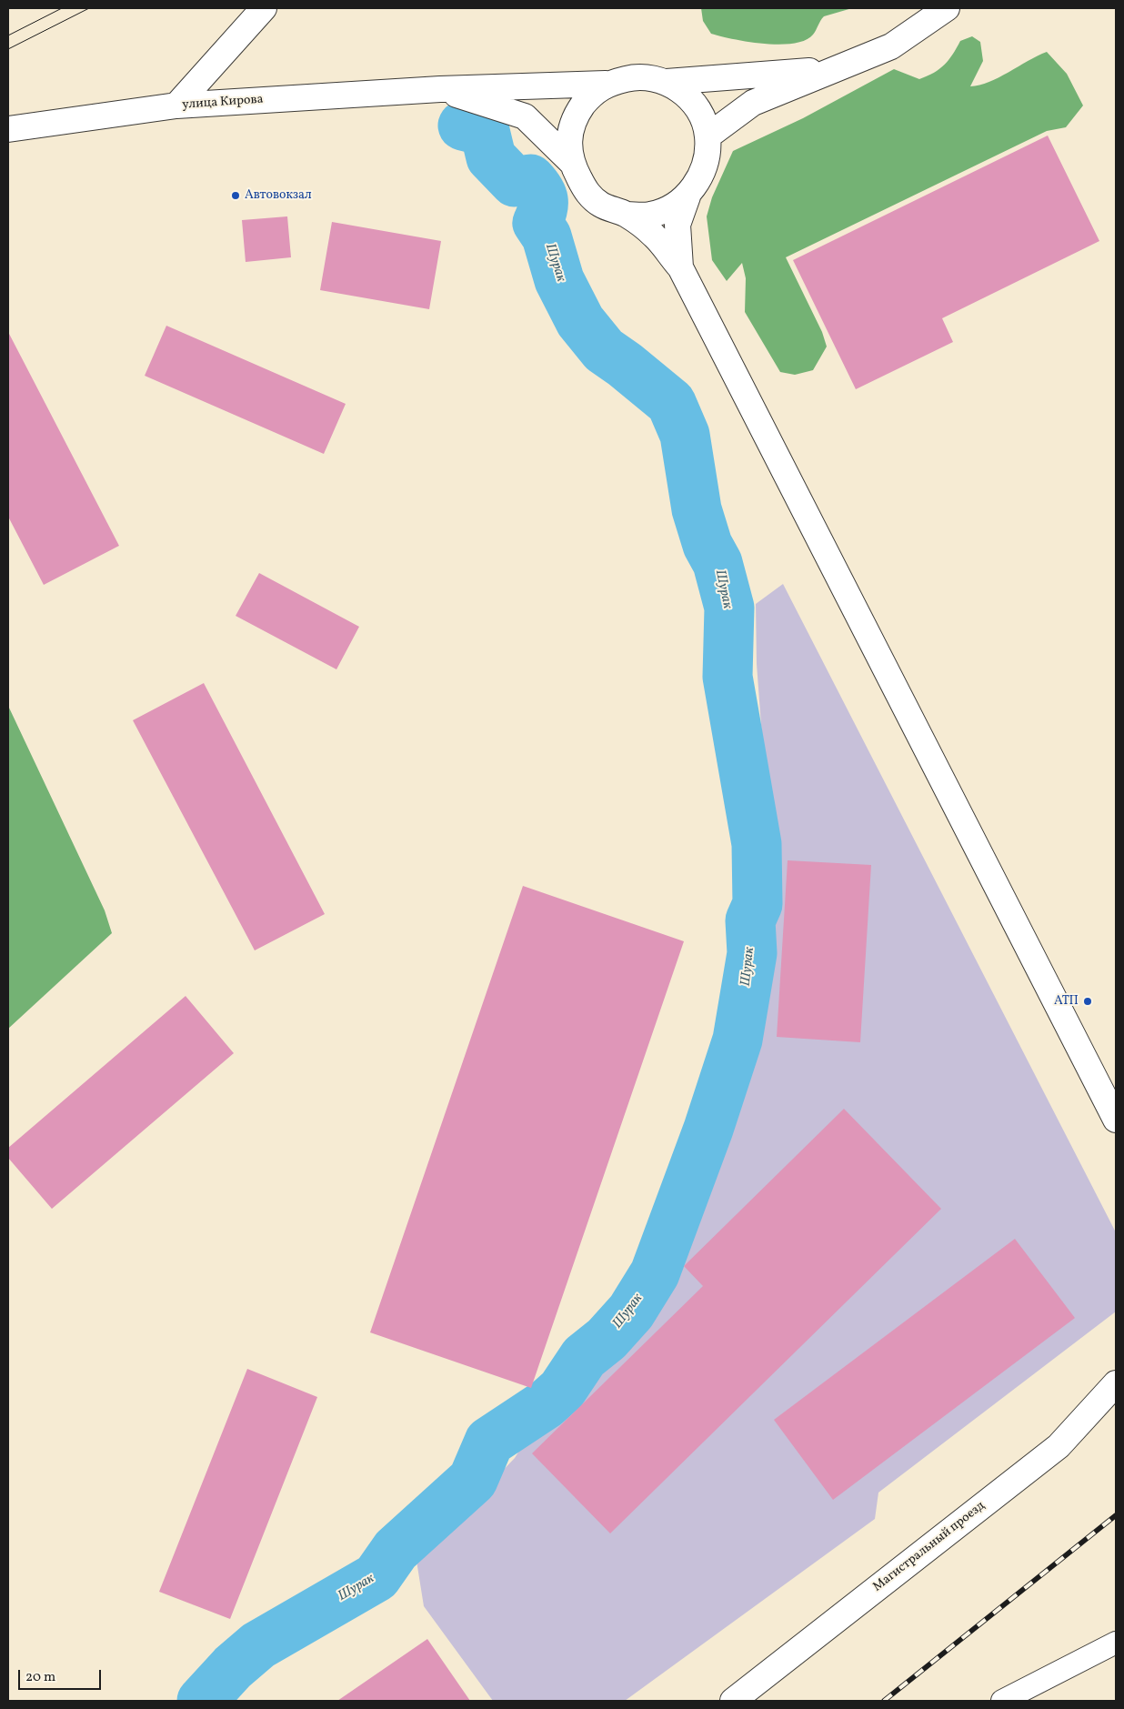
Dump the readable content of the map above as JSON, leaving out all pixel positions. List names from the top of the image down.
{
  "streets": {
    "main road": ["улица Кирова", "Магистральный проезд"]
  },
  "water": ["Шурак"],
  "places": ["Автовокзал", "АТП"],
  "scale_bar": "20 m"
}
